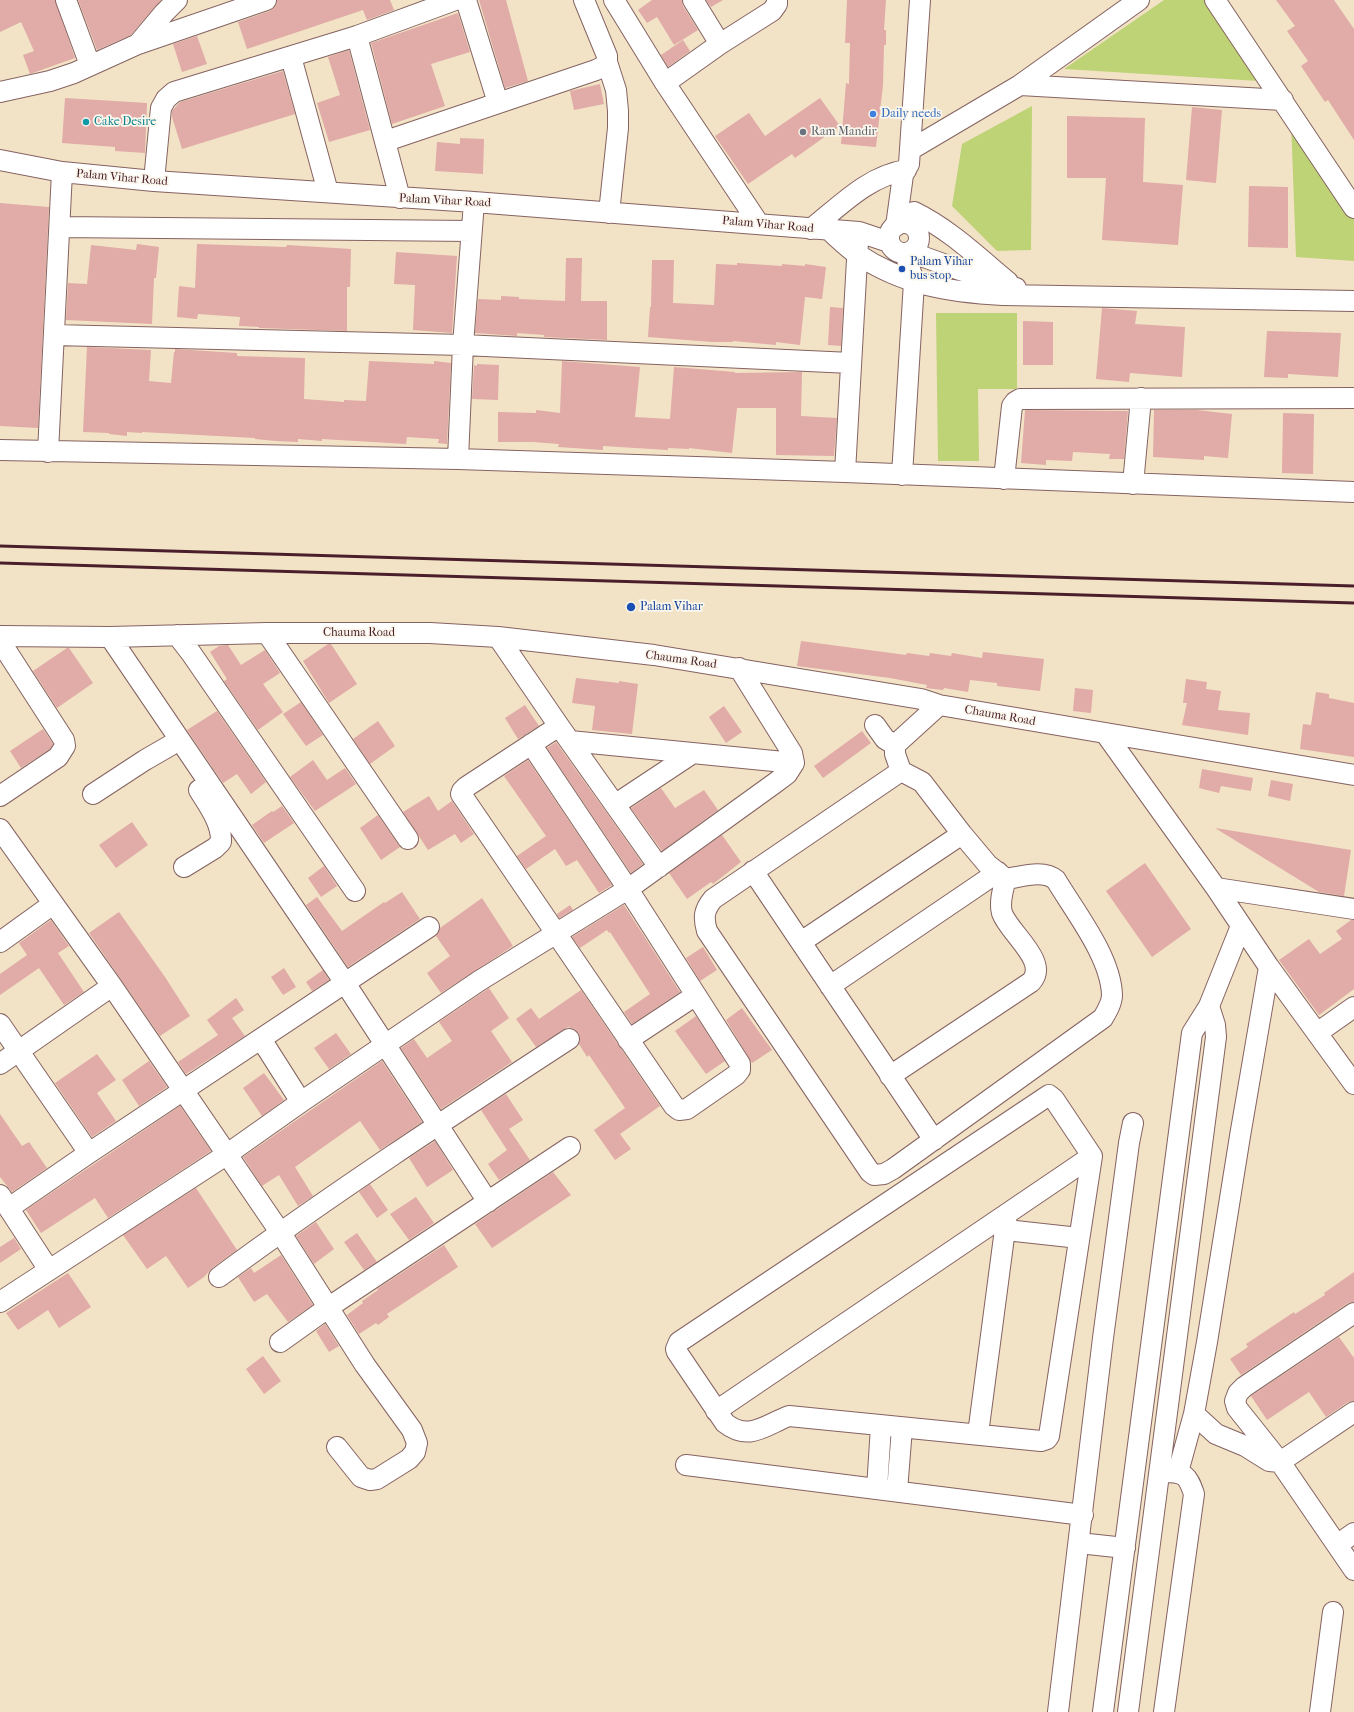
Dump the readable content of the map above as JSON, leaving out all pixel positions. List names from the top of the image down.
{
  "streets": {
    "street": ["Palam Vihar Road", "Chauma Road"]
  },
  "places": [
    "Daily needs",
    "Cake Desire",
    "Ram Mandir",
    "Palam Vihar bus stop",
    "Palam Vihar"
  ]
}
